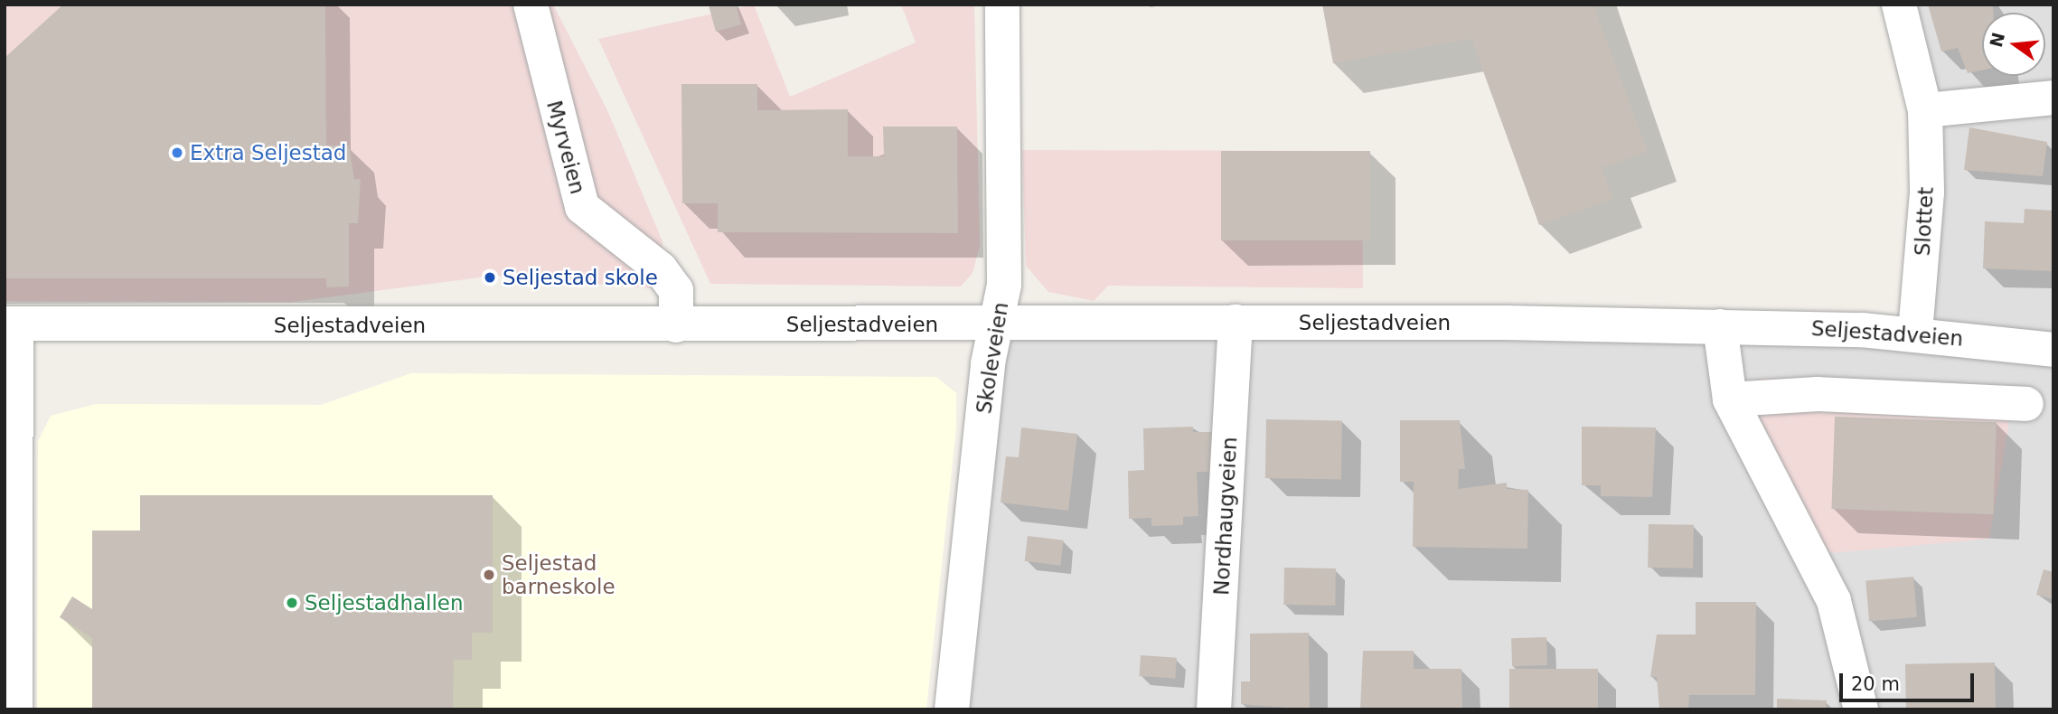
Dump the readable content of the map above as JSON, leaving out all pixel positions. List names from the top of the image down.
{
  "streets": {
    "street": [
      "Myrveien",
      "Slottet",
      "Seljestadveien",
      "Skoleveien",
      "Nordhaugveien"
    ]
  },
  "crossings": [
    ["Myrveien", "Seljestadveien"],
    ["Slottet", "Seljestadveien"],
    ["Seljestadveien", "Skoleveien"],
    ["Seljestadveien", "Nordhaugveien"]
  ],
  "places": [
    "Extra Seljestad",
    "Seljestad skole",
    "Seljestad barneskole",
    "Seljestadhallen"
  ],
  "scale_bar": "20 m",
  "north": "left"
}
